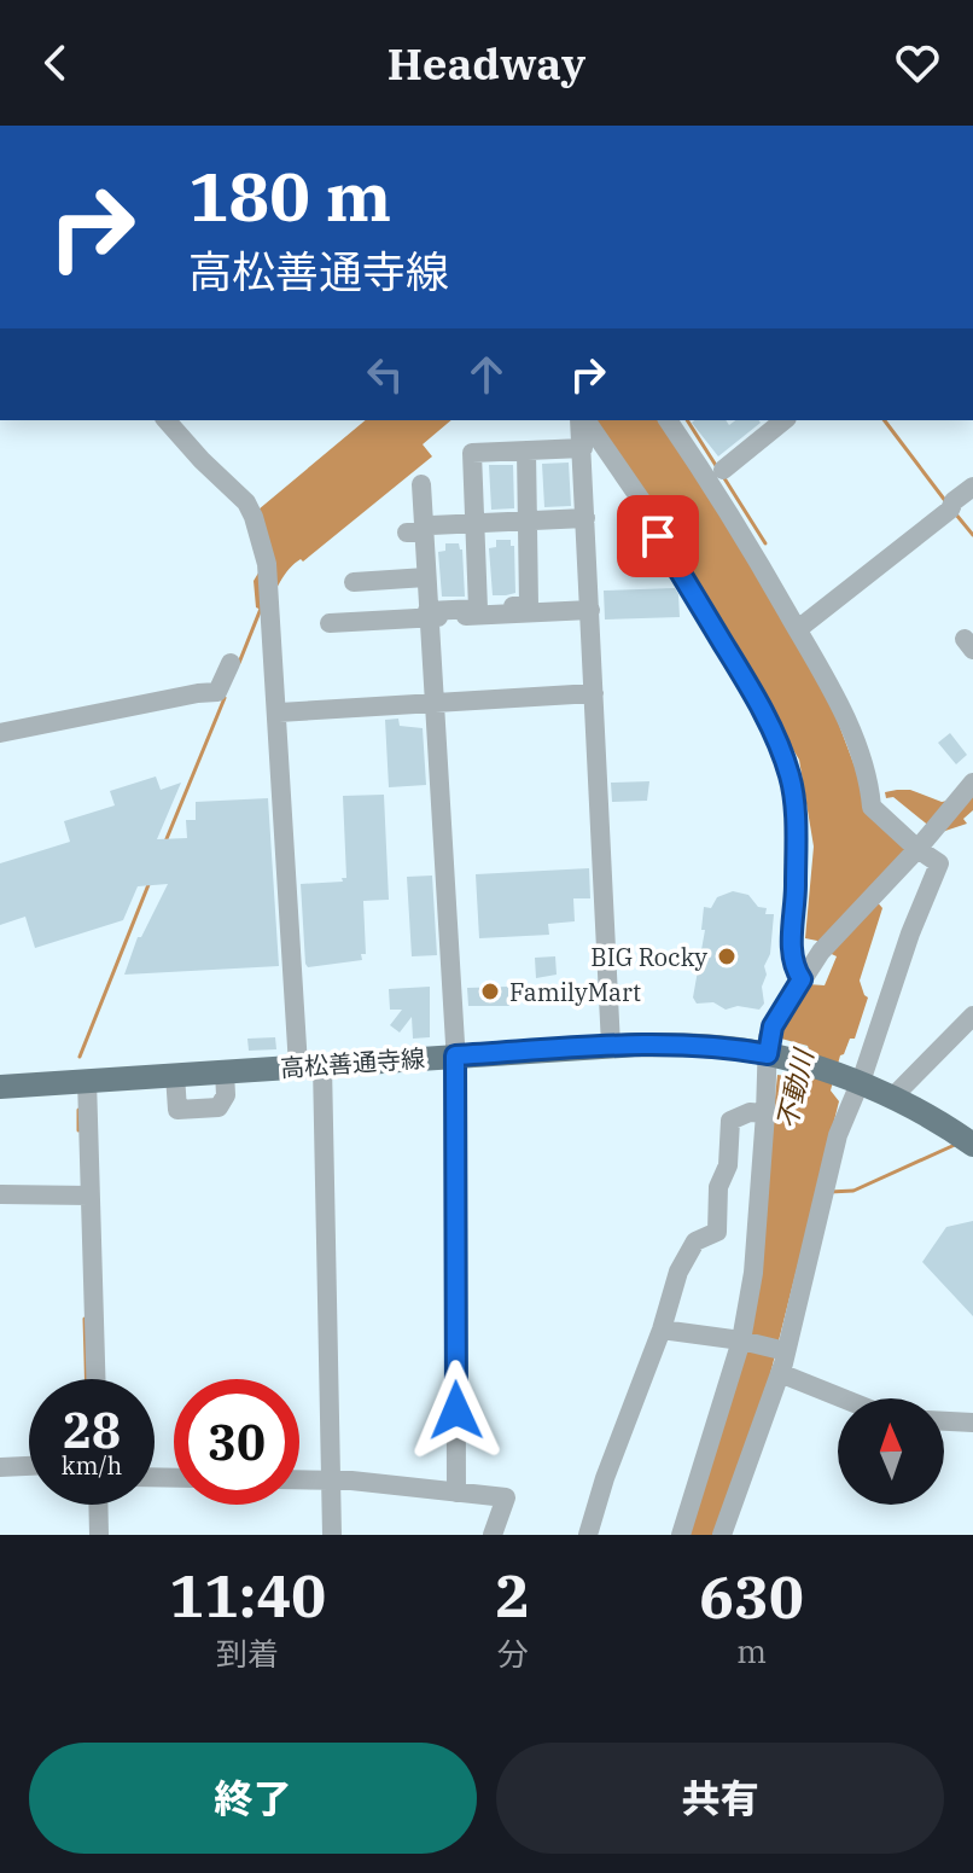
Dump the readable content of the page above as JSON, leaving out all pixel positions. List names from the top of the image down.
{
  "streets": {
    "main road": ["高松善通寺線"]
  },
  "water": ["不動川"],
  "places": ["BIG Rocky", "FamilyMart"],
  "north": "top",
  "page": {
    "header": "Headway",
    "turn": ["180 m", "高松善通寺線"],
    "speed": "28 km/h",
    "limit": "30",
    "eta": [
      "11:40",
      "到着",
      "2",
      "分",
      "630",
      "m"
    ],
    "buttons": ["終了", "共有"]
  }
}
